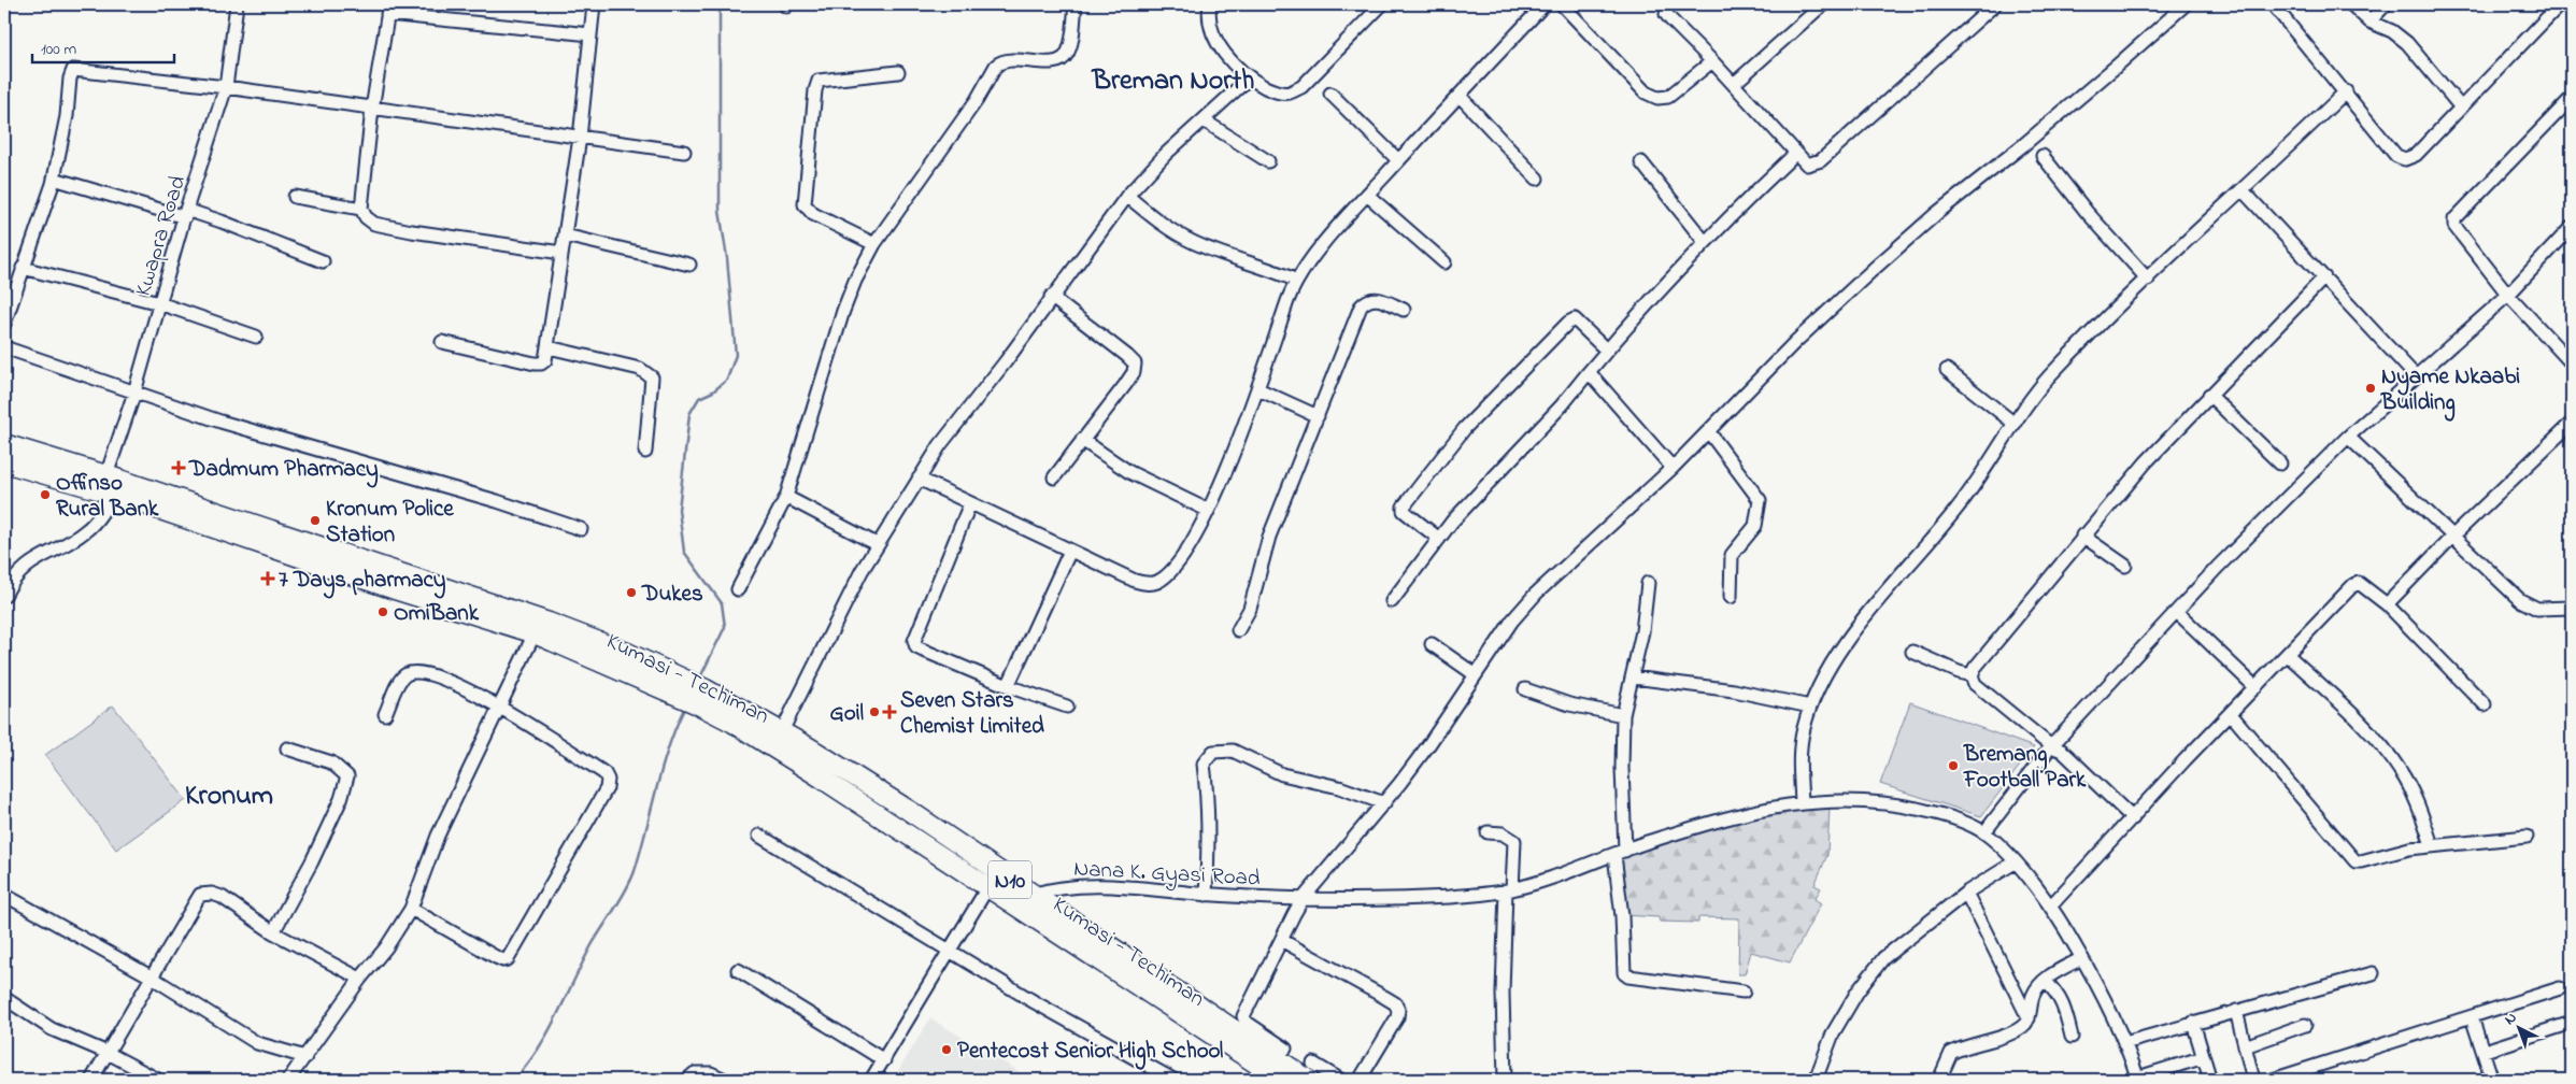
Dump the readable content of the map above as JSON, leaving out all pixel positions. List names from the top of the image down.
{
  "streets": {
    "highway": ["Kumasi - Techiman", "N10"],
    "street": ["Kwapra Road", "Nana K. Gyasi Road"]
  },
  "crossings": [
    ["Kwapra Road", "N10"],
    ["Kumasi - Techiman", "N10"],
    ["Nana K. Gyasi Road", "N10"]
  ],
  "districts": ["Breman North", "Kronum"],
  "places": {
    "other": [
      "Nyame Nkaabi Building",
      "Offinso Rural Bank",
      "Kronum Police Station",
      "Dukes",
      "OmiBank",
      "Goil",
      "Bremang Football Park",
      "Pentecost Senior High School"
    ],
    "health": ["Dadmum Pharmacy", "7 Days pharmacy", "Seven Stars Chemist Limited"]
  },
  "scale_bar": "100 m",
  "north": "top left"
}
